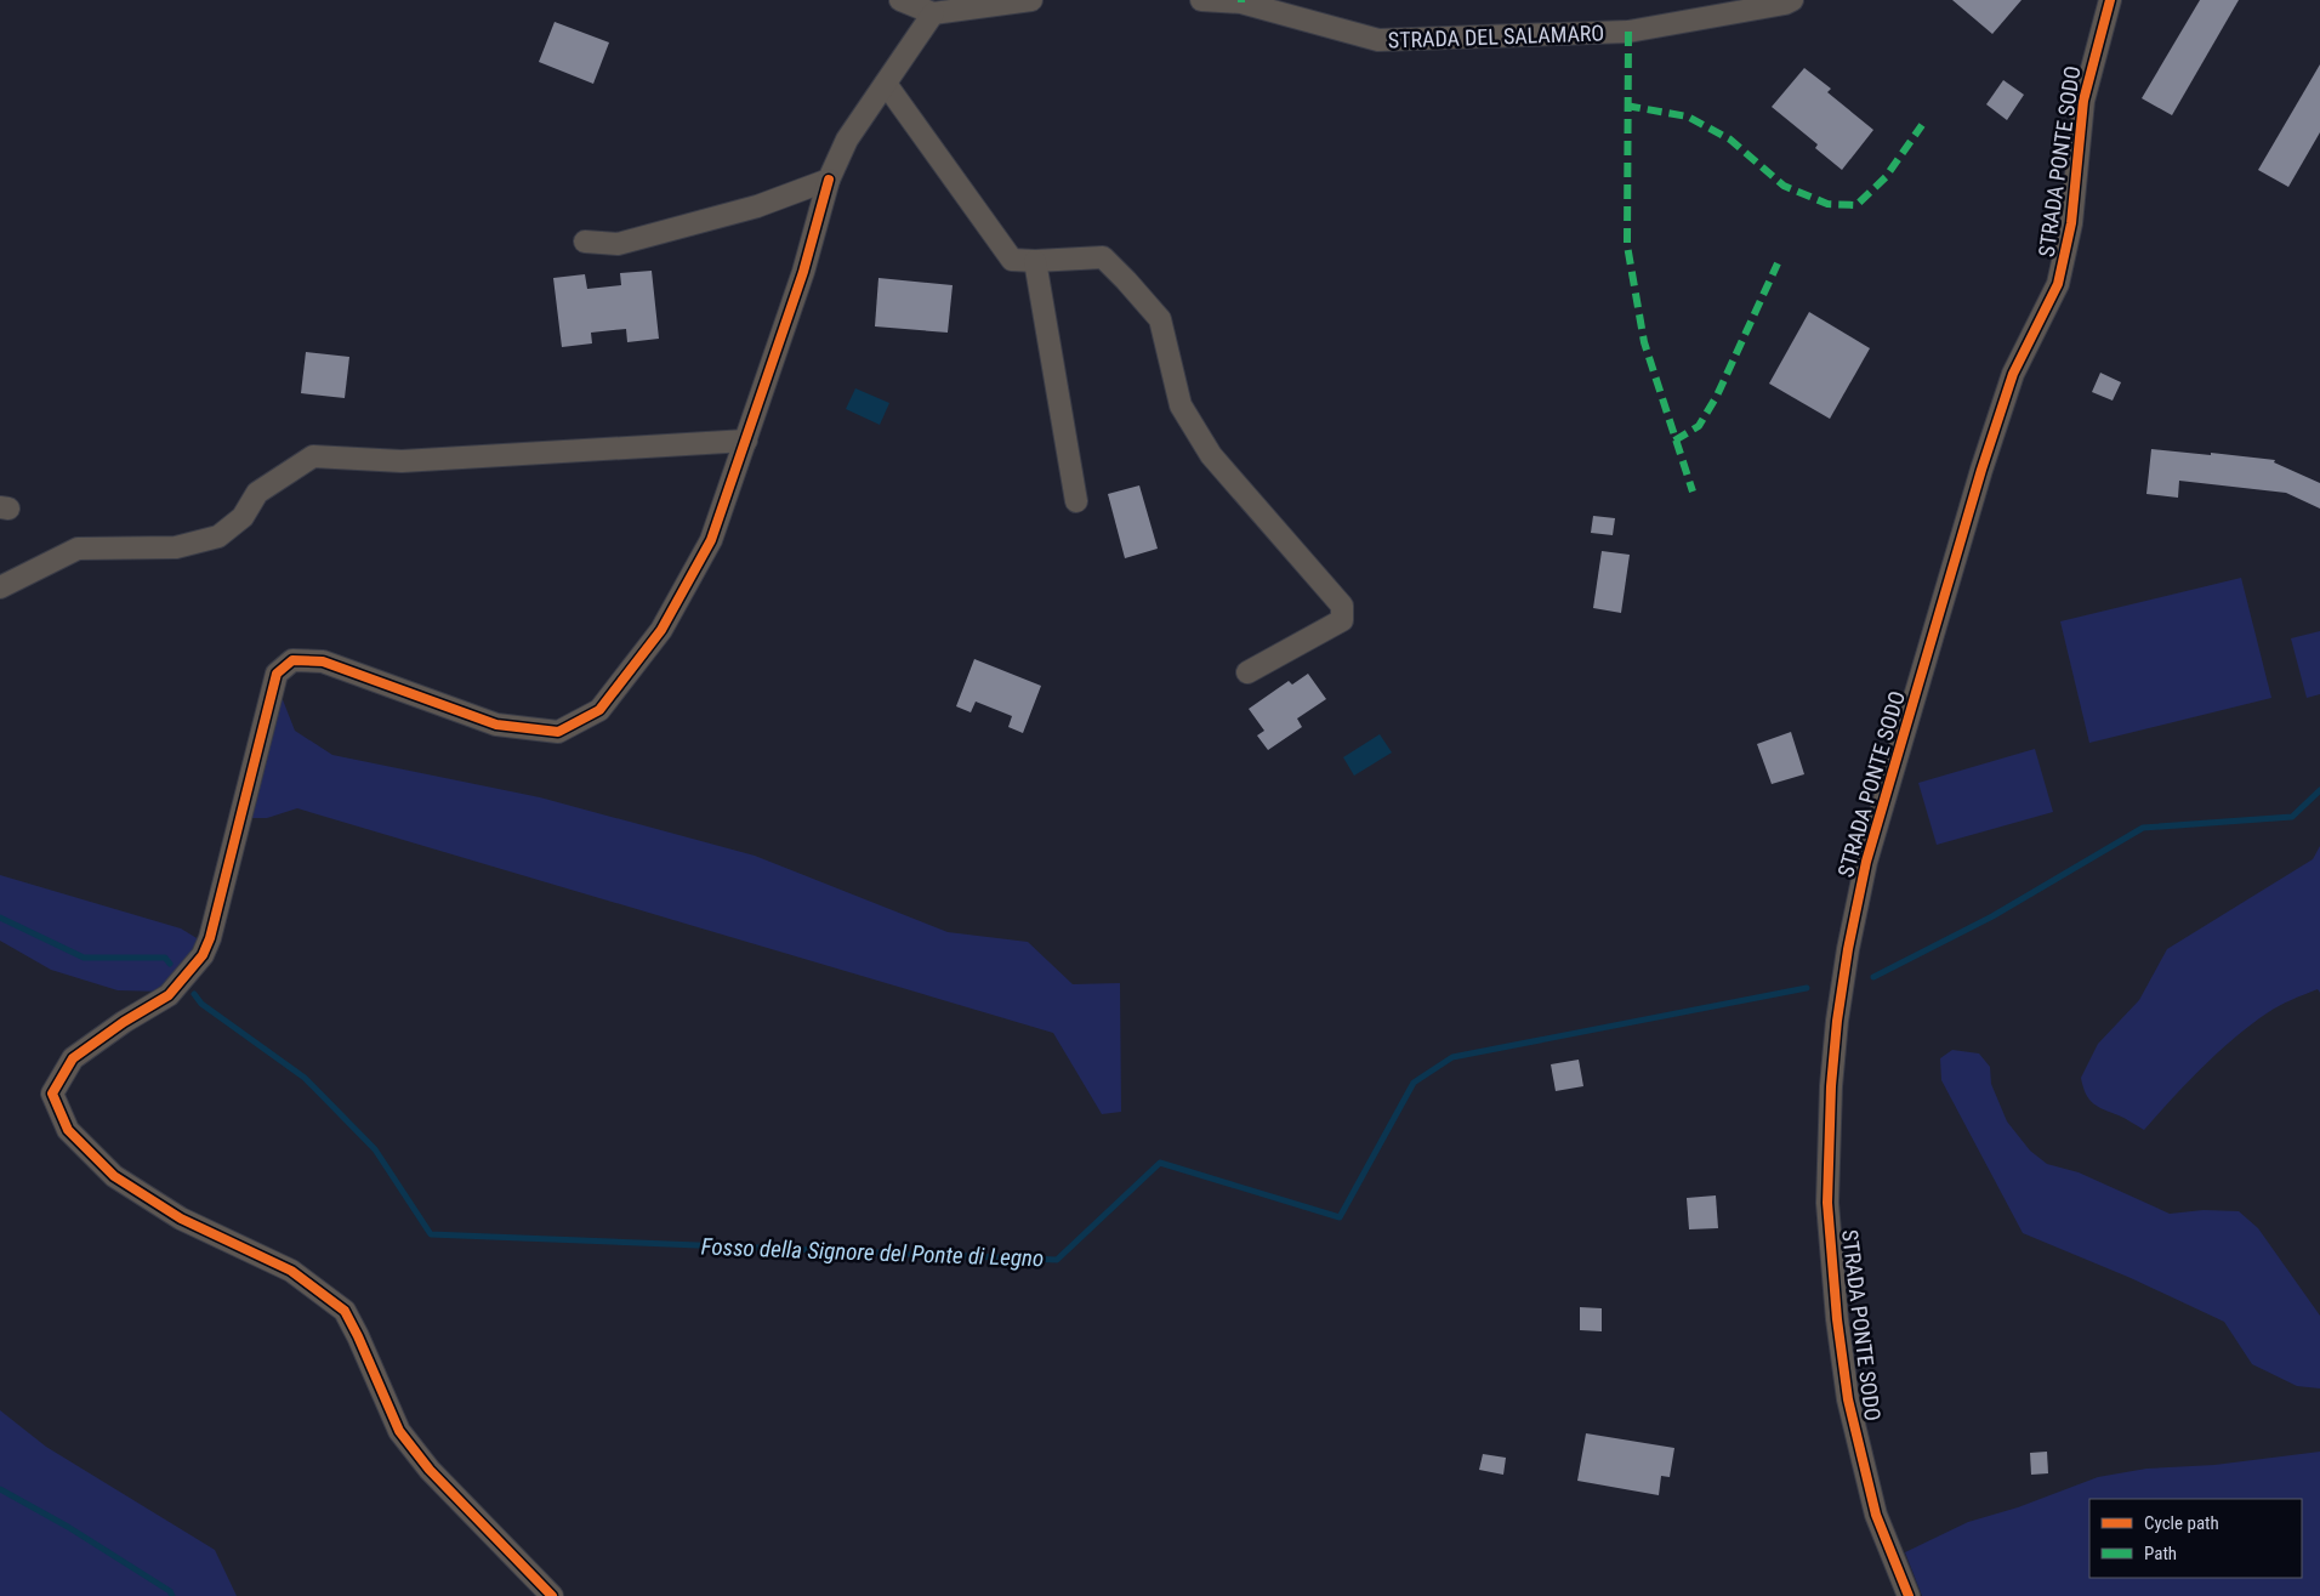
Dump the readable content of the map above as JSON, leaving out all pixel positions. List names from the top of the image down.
{
  "streets": {
    "street": ["STRADA DEL SALAMARO", "STRADA PONTE SODO"]
  },
  "water": ["Fosso della Signore del Ponte di Legno"],
  "legend": ["Cycle path", "Path"]
}
